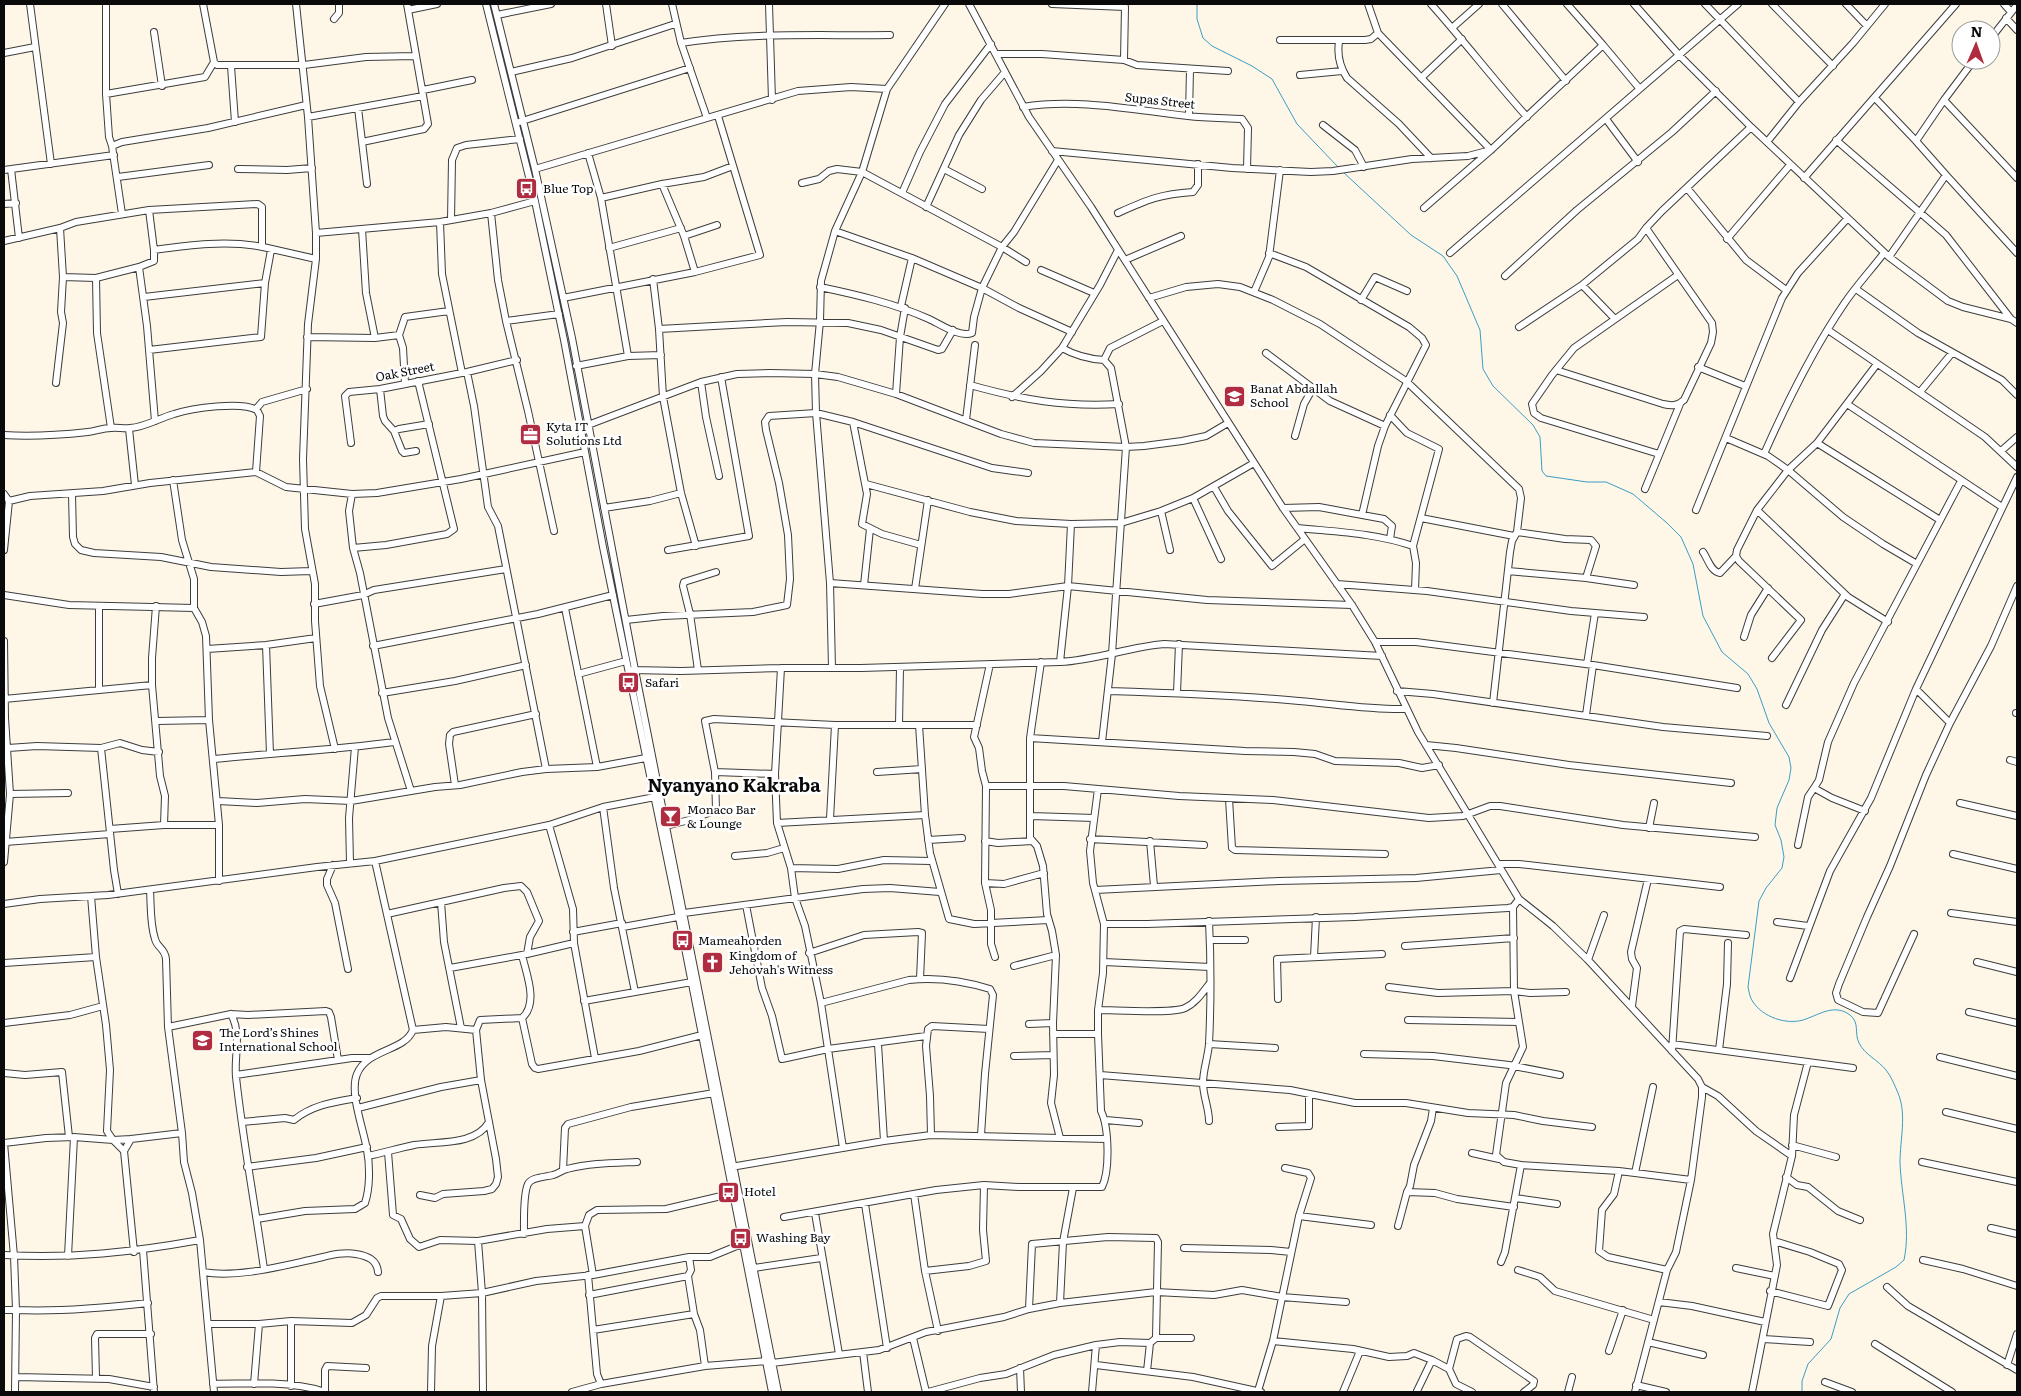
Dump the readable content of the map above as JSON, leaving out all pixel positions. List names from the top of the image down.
{
  "streets": {
    "street": ["Supas Street", "Oak Street"]
  },
  "districts": ["Nyanyano Kakraba"],
  "places": {
    "bus stop": [
      "Blue Top",
      "Safari",
      "Mameahorden",
      "Hotel",
      "Washing Bay"
    ],
    "school or university": ["Banat Abdallah School", "The Lord’s Shines International School"],
    "office": ["Kyta IT Solutions Ltd"],
    "bar": ["Monaco Bar & Lounge"],
    "church": ["Kingdom of Jehovah's Witness"]
  },
  "north": "top"
}
